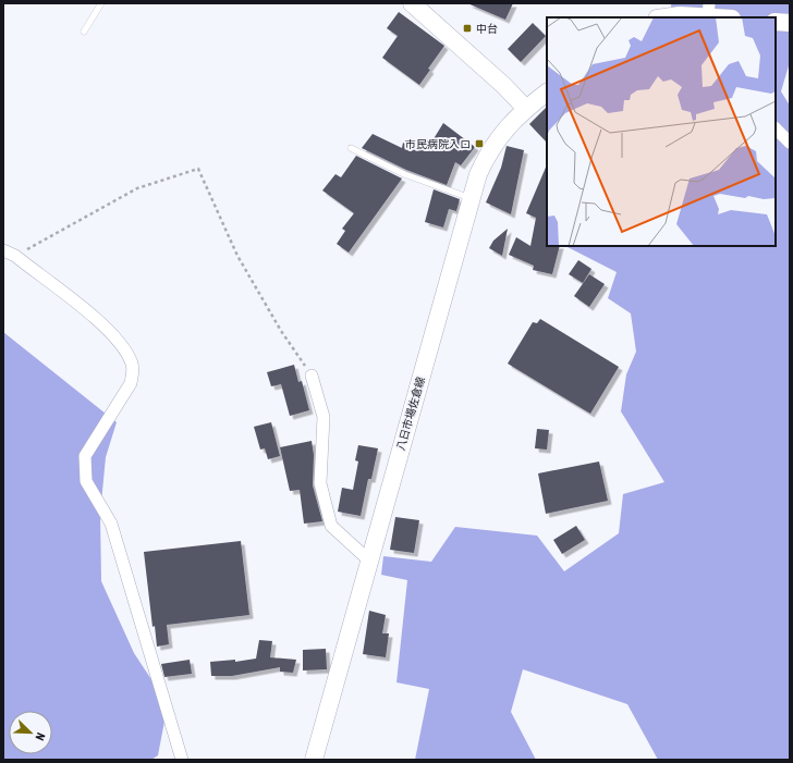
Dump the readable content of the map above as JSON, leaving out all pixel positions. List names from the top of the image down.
{
  "streets": {
    "main road": ["八日市場佐倉線"]
  },
  "places": {
    "transit": ["中台", "市民病院入ロ"]
  },
  "north": "bottom right"
}
